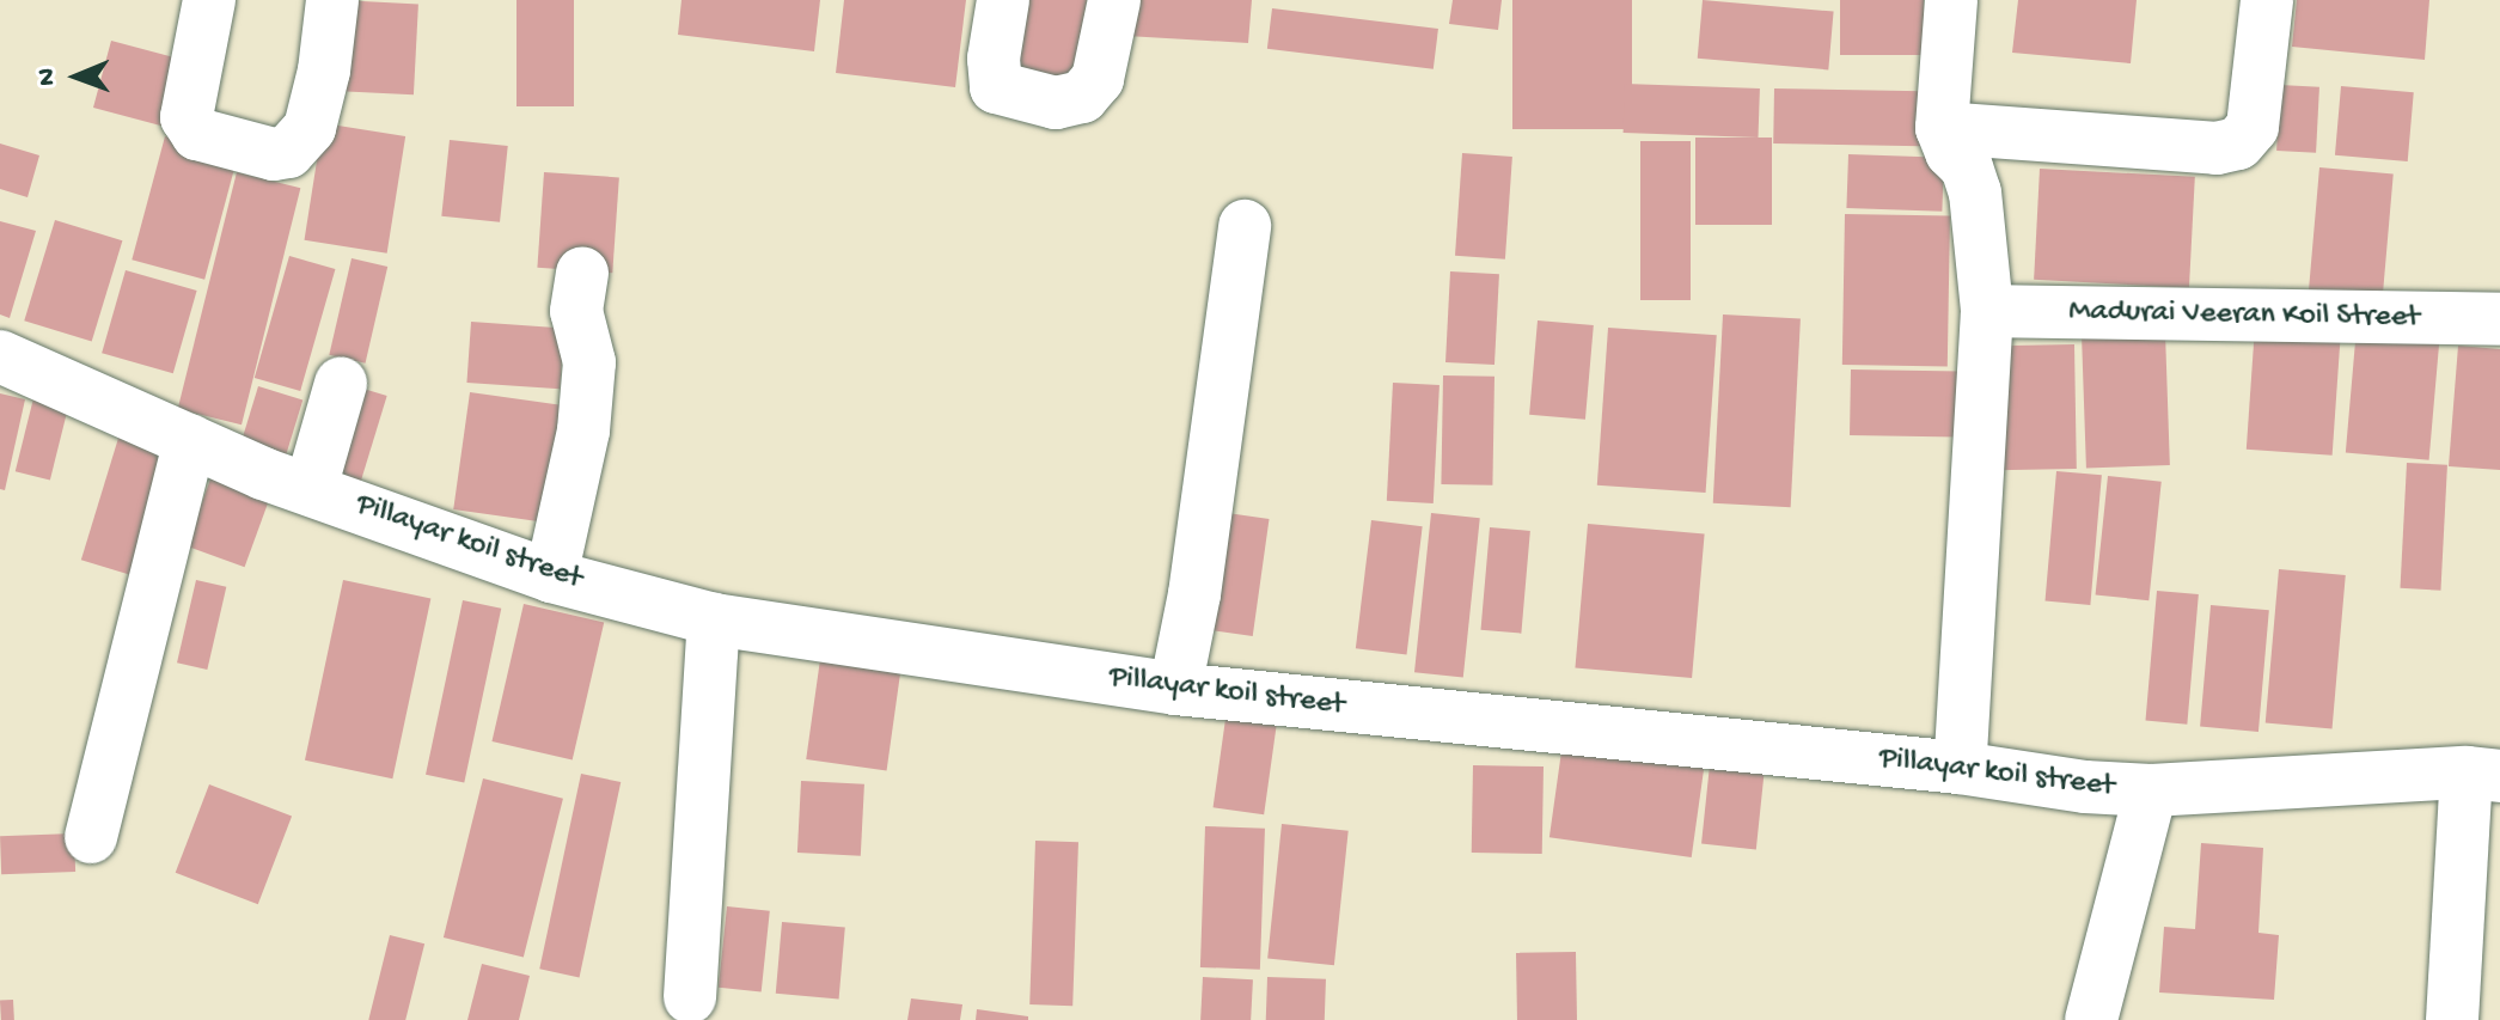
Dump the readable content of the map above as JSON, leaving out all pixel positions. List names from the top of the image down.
{
  "streets": {
    "street": ["Madurai Veeran Koil Street", "Pillayar koil street"]
  },
  "north": "left"
}
